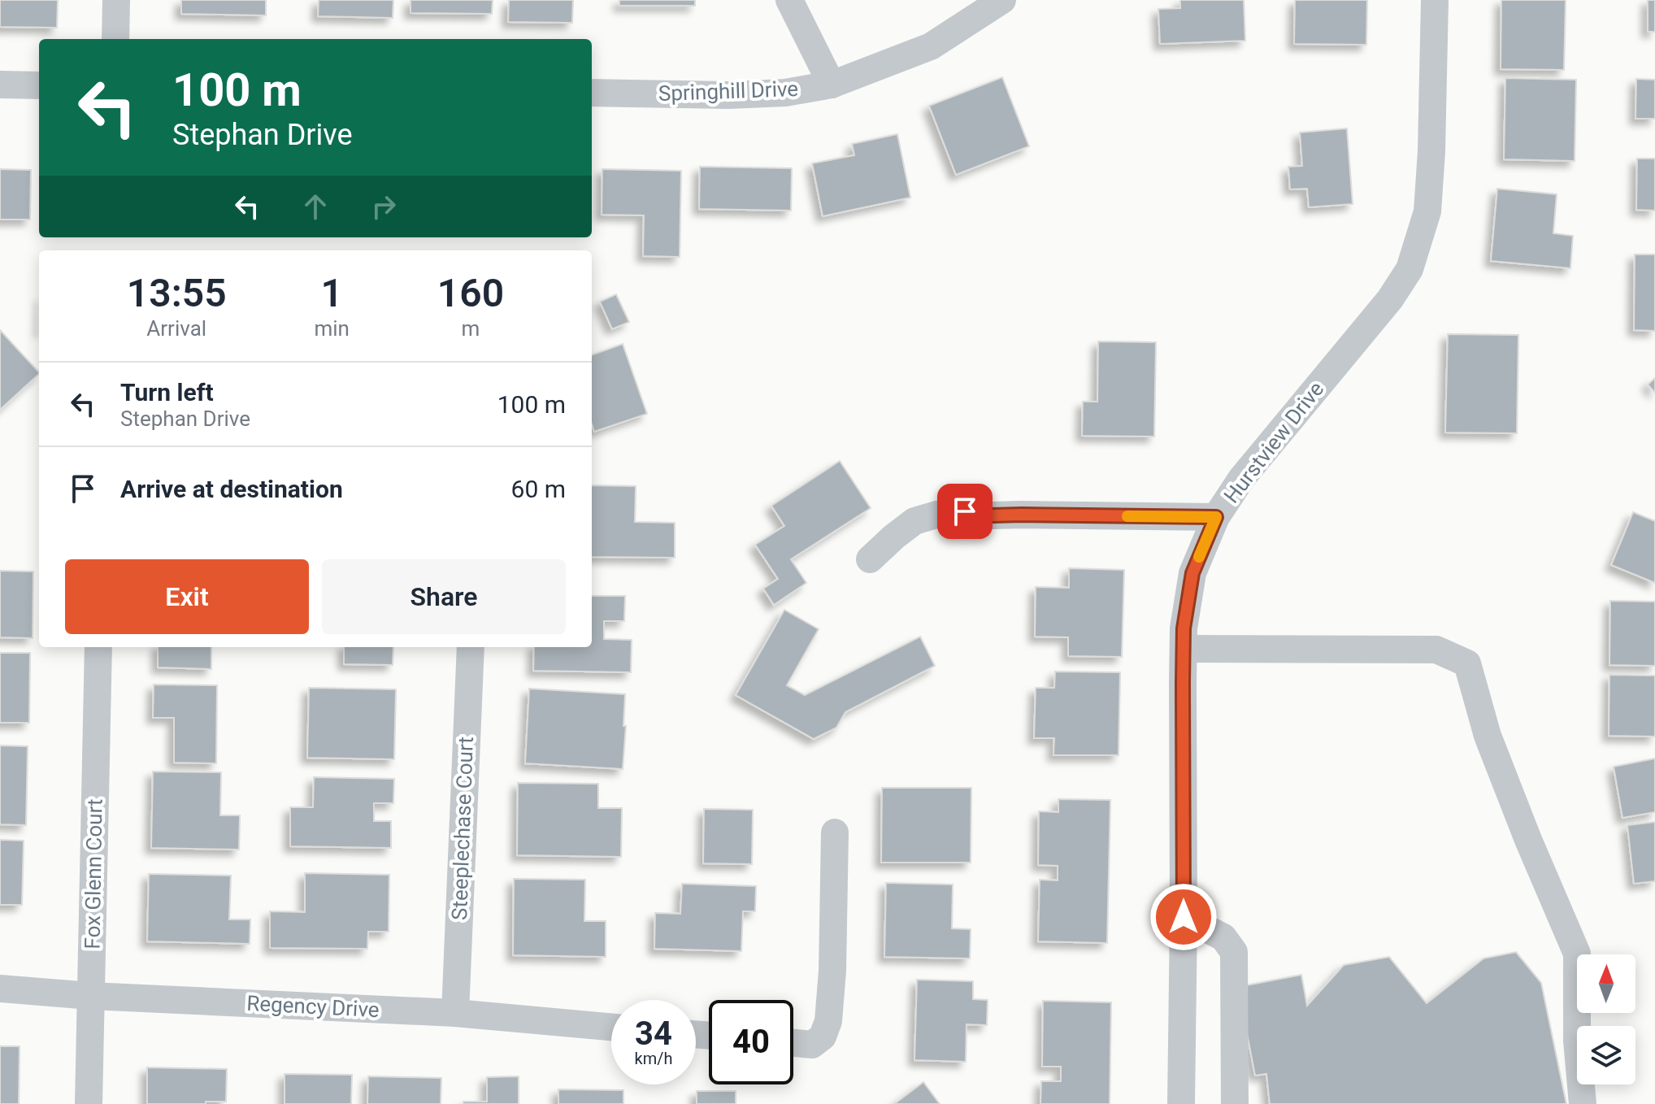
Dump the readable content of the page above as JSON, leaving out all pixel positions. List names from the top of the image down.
{
  "streets": {
    "street": [
      "Springhill Drive",
      "Hurstview Drive",
      "Steeplechase Court",
      "Fox Glenn Court",
      "Regency Drive"
    ]
  },
  "crossings": [
    ["Steeplechase Court", "Regency Drive"],
    ["Fox Glenn Court", "Regency Drive"]
  ],
  "north": "top",
  "page": {
    "turn": ["100 m", "Stephan Drive"],
    "eta": [
      "13:55",
      "Arrival",
      "1",
      "min",
      "160",
      "m"
    ],
    "list": [
      {
        "name": "Turn left",
        "note": "Stephan Drive",
        "value": "100 m"
      },
      {
        "name": "Arrive at destination",
        "value": "60 m"
      }
    ],
    "buttons": ["Exit", "Share"],
    "speed": "34 km/h",
    "limit": "40"
  }
}
